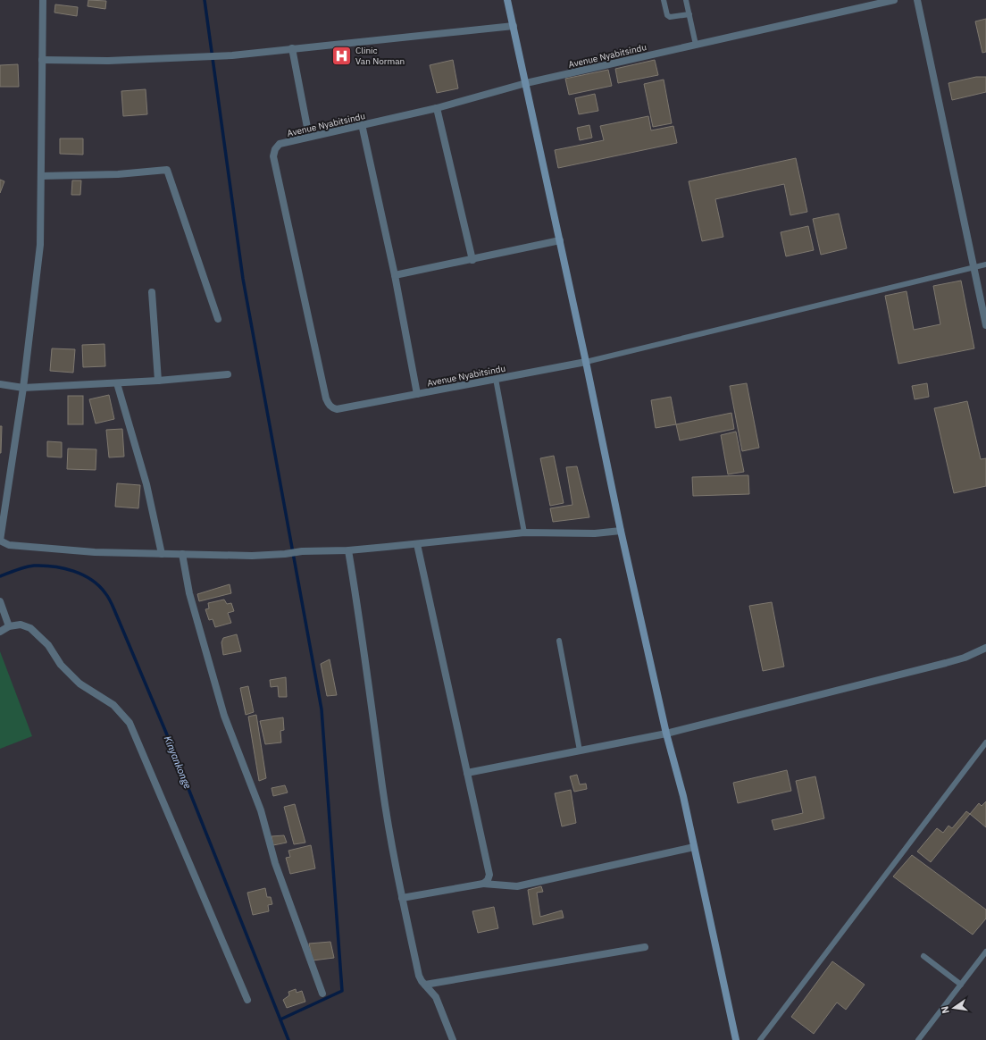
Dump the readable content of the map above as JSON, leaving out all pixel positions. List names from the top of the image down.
{
  "streets": {
    "street": ["Avenue Nyabitsindu"]
  },
  "water": ["Kinyankonge"],
  "places": {
    "hospital": ["Clinic Van Norman"]
  },
  "north": "left"
}
